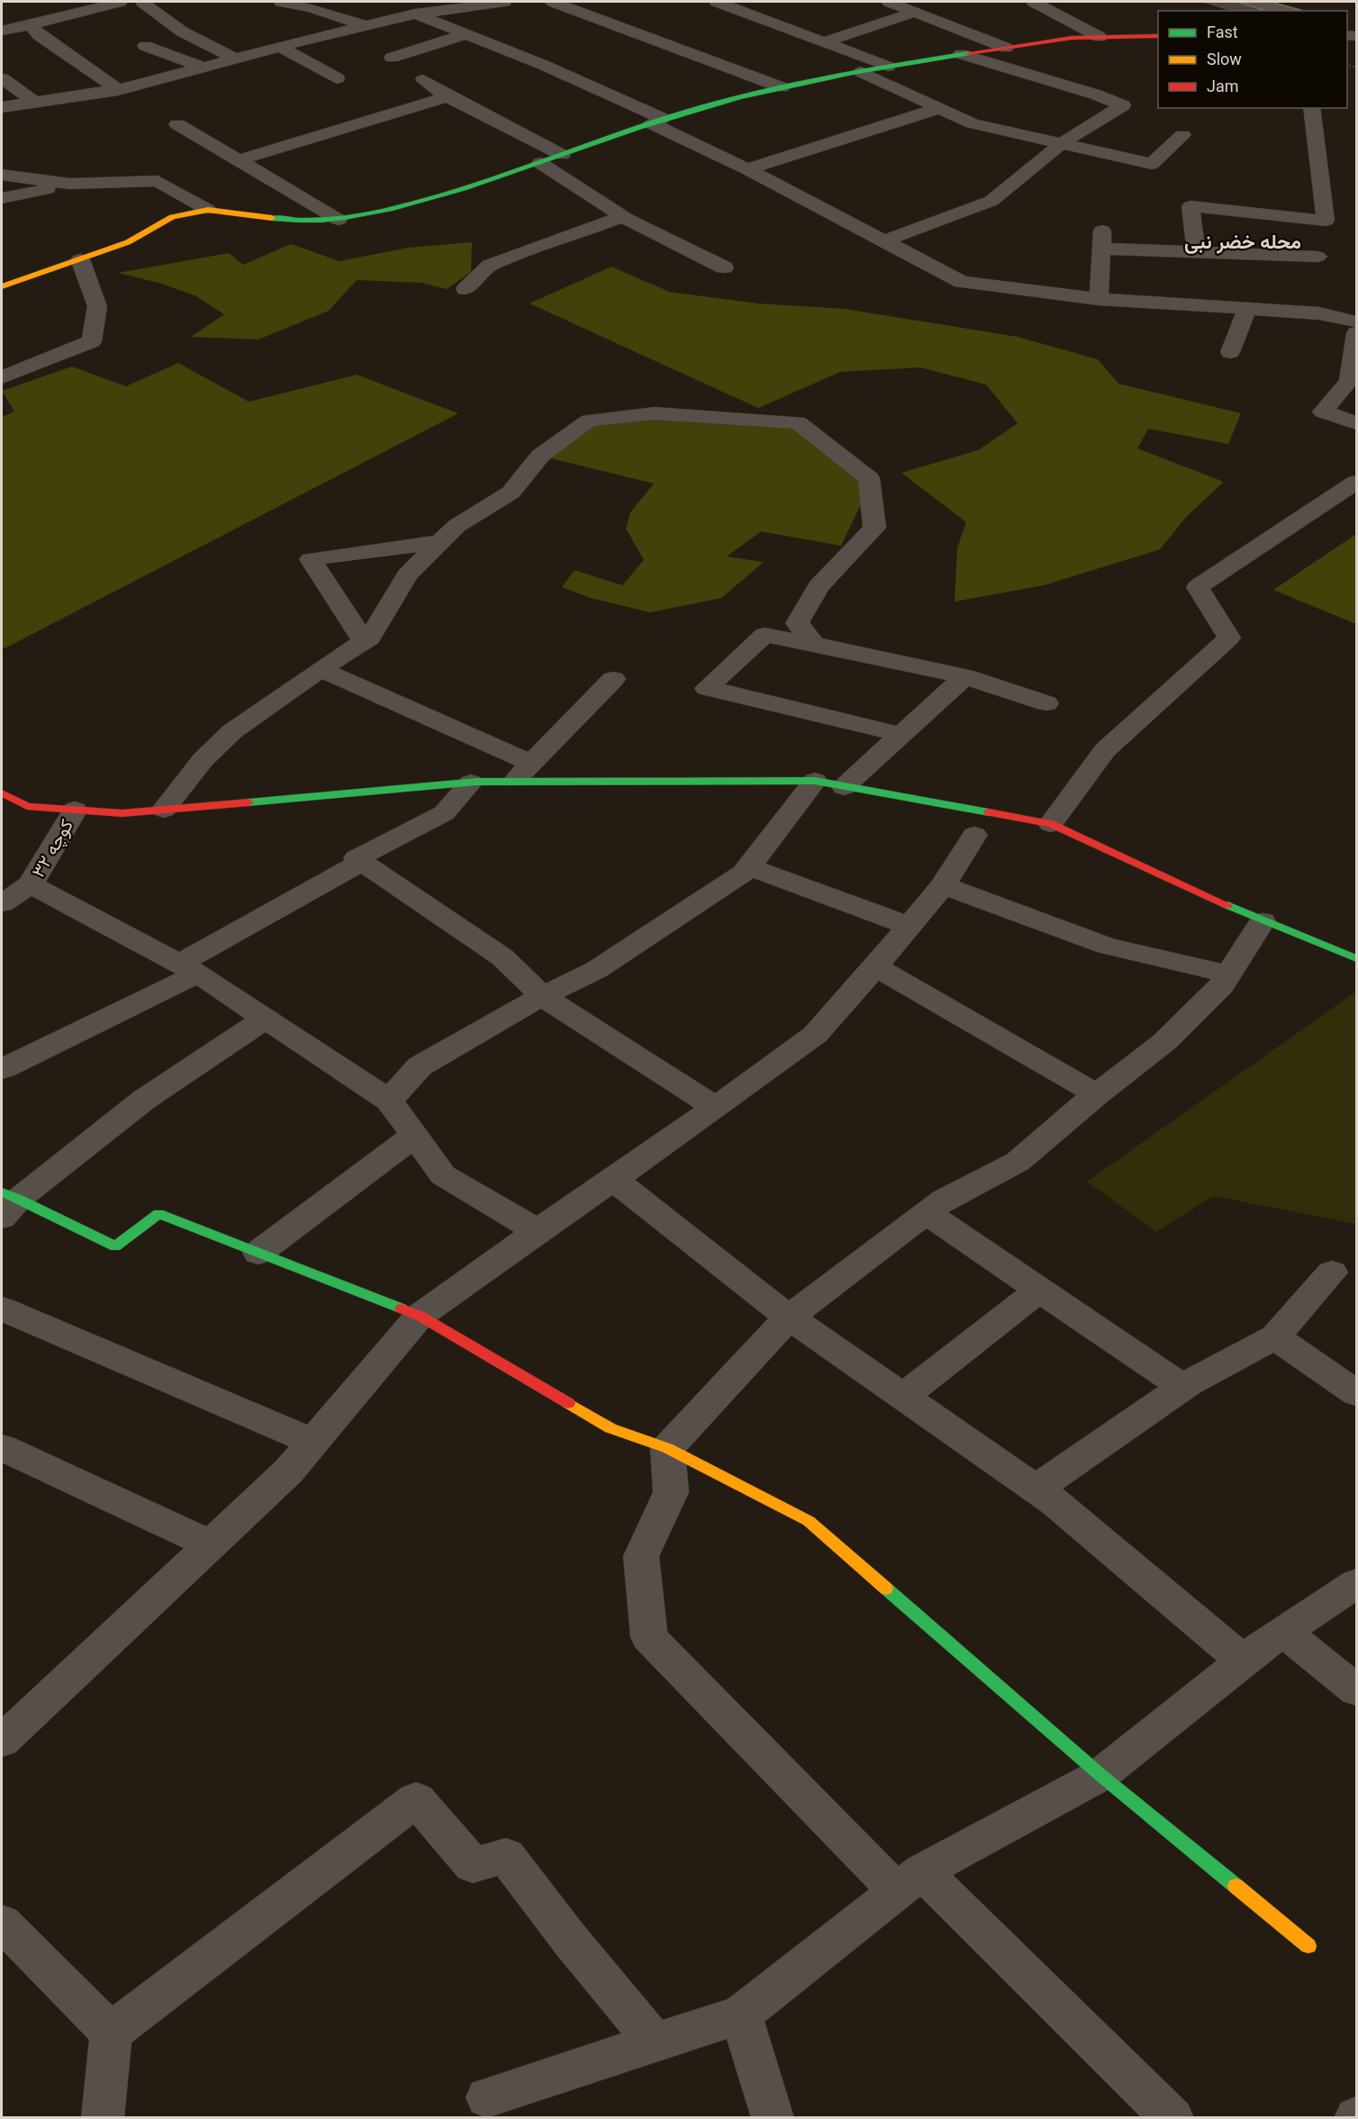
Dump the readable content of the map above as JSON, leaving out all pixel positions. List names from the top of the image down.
{
  "streets": {
    "street": ["کوچه ۳۲"]
  },
  "districts": ["محله خضر نبی"],
  "legend": ["Fast", "Slow", "Jam"]
}
